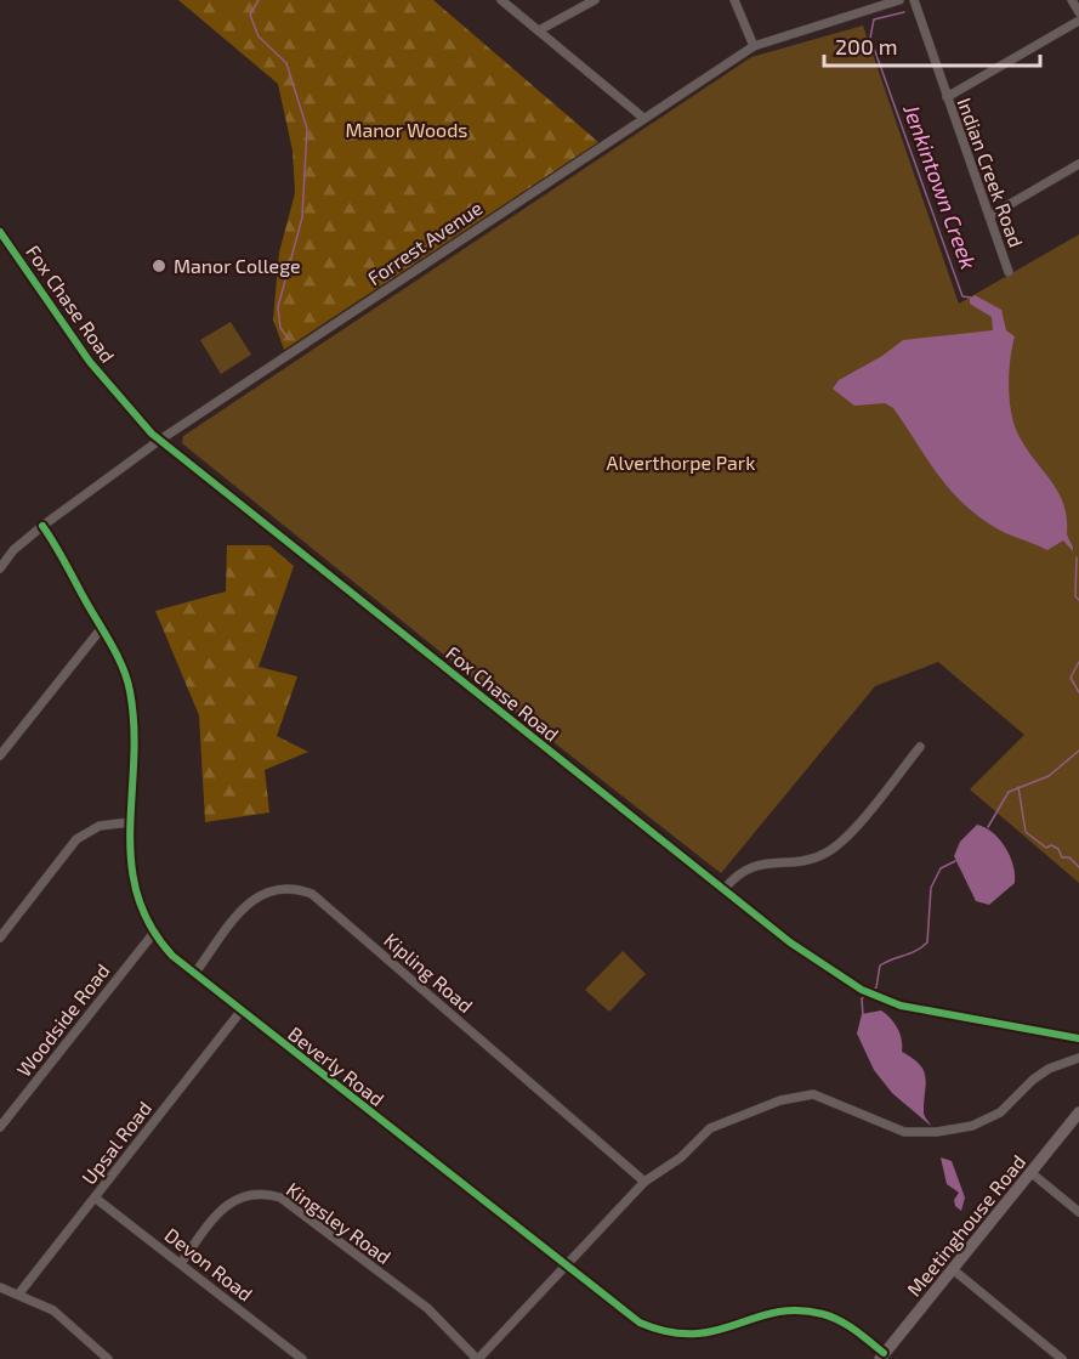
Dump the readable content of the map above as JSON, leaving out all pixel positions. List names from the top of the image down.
{
  "streets": {
    "street": [
      "Indian Creek Road",
      "Forrest Avenue",
      "Fox Chase Road",
      "Kipling Road",
      "Woodside Road",
      "Beverly Road",
      "Upsal Road",
      "Kingsley Road",
      "Meetinghouse Road",
      "Devon Road"
    ]
  },
  "crossings": [
    ["Forrest Avenue", "Fox Chase Road"],
    ["Forrest Avenue", "Beverly Road"],
    ["Kipling Road", "Beverly Road"],
    ["Woodside Road", "Beverly Road"],
    ["Beverly Road", "Upsal Road"],
    ["Beverly Road", "Meetinghouse Road"],
    ["Upsal Road", "Devon Road"],
    ["Kingsley Road", "Devon Road"]
  ],
  "water": ["Jenkintown Creek"],
  "parks": ["Manor Woods", "Alverthorpe Park"],
  "places": ["Manor College"],
  "scale_bar": "200 m"
}
